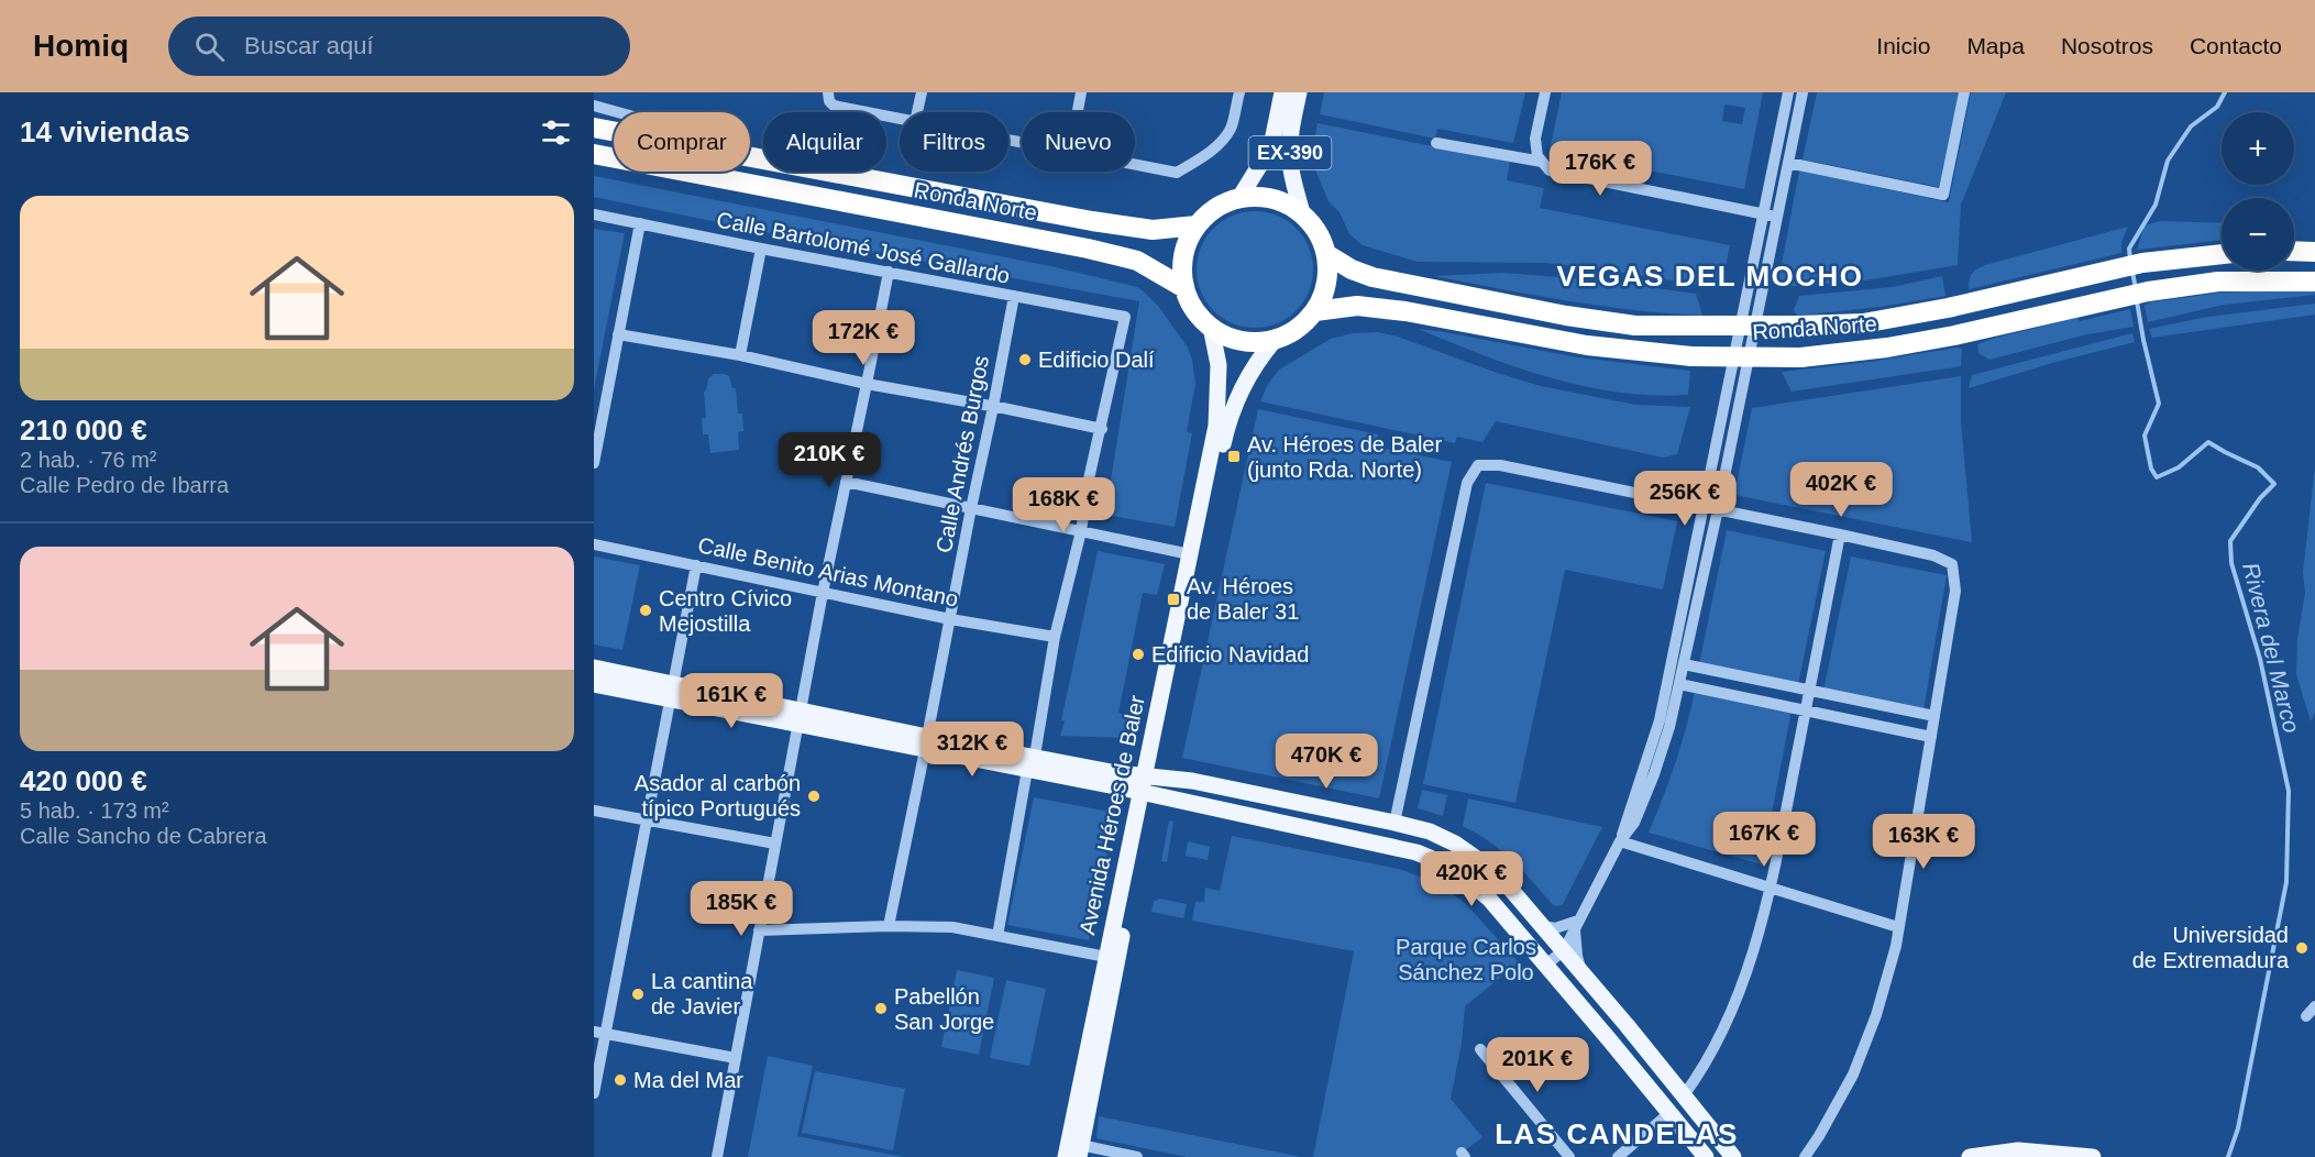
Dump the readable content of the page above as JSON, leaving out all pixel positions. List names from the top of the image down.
{
  "streets": {
    "highway": ["Ronda Norte"],
    "main road": ["EX-390", "Avenida Héroes de Baler"],
    "street": ["Calle Bartolomé José Gallardo", "Calle Andrés Burgos", "Calle Benito Arias Montano"]
  },
  "crossings": [
    ["EX-390", "Ronda Norte"],
    ["EX-390", "Avenida Héroes de Baler"],
    ["Ronda Norte", "Avenida Héroes de Baler"],
    ["Calle Bartolomé José Gallardo", "Calle Andrés Burgos"],
    ["Calle Andrés Burgos", "Calle Benito Arias Montano"]
  ],
  "districts": ["VEGAS DEL MOCHO", "LAS CANDELAS"],
  "water": ["Rivera del Marco"],
  "parks": ["Parque Carlos Sánchez Polo"],
  "places": {
    "other": [
      "Edificio Dalí",
      "Centro Cívico Mejostilla",
      "Edificio Navidad",
      "Asador al carbón típico Portugués",
      "Universidad de Extremadura",
      "La cantina de Javier",
      "Pabellón San Jorge",
      "Ma del Mar"
    ],
    "transit": ["Av. Héroes de Baler (junto Rda. Norte)", "Av. Héroes de Baler 31"]
  },
  "page": {
    "header": "Homiq",
    "search": "Buscar aquí",
    "nav": [
      "Inicio",
      "Mapa",
      "Nosotros",
      "Contacto"
    ],
    "heading": "14 viviendas",
    "map_buttons": ["+", "−"],
    "chip": [
      "Comprar",
      "Alquilar",
      "Filtros",
      "Nuevo"
    ],
    "price": [
      "176K €",
      "172K €",
      "210K €",
      "402K €",
      "256K €",
      "168K €",
      "161K €",
      "312K €",
      "470K €",
      "167K €",
      "163K €",
      "420K €",
      "185K €",
      "201K €"
    ],
    "list": [
      {
        "name": "210 000 €",
        "note": "2 hab. · 76 m² · Calle Pedro de Ibarra"
      },
      {
        "name": "420 000 €",
        "note": "5 hab. · 173 m² · Calle Sancho de Cabrera"
      }
    ]
  }
}
